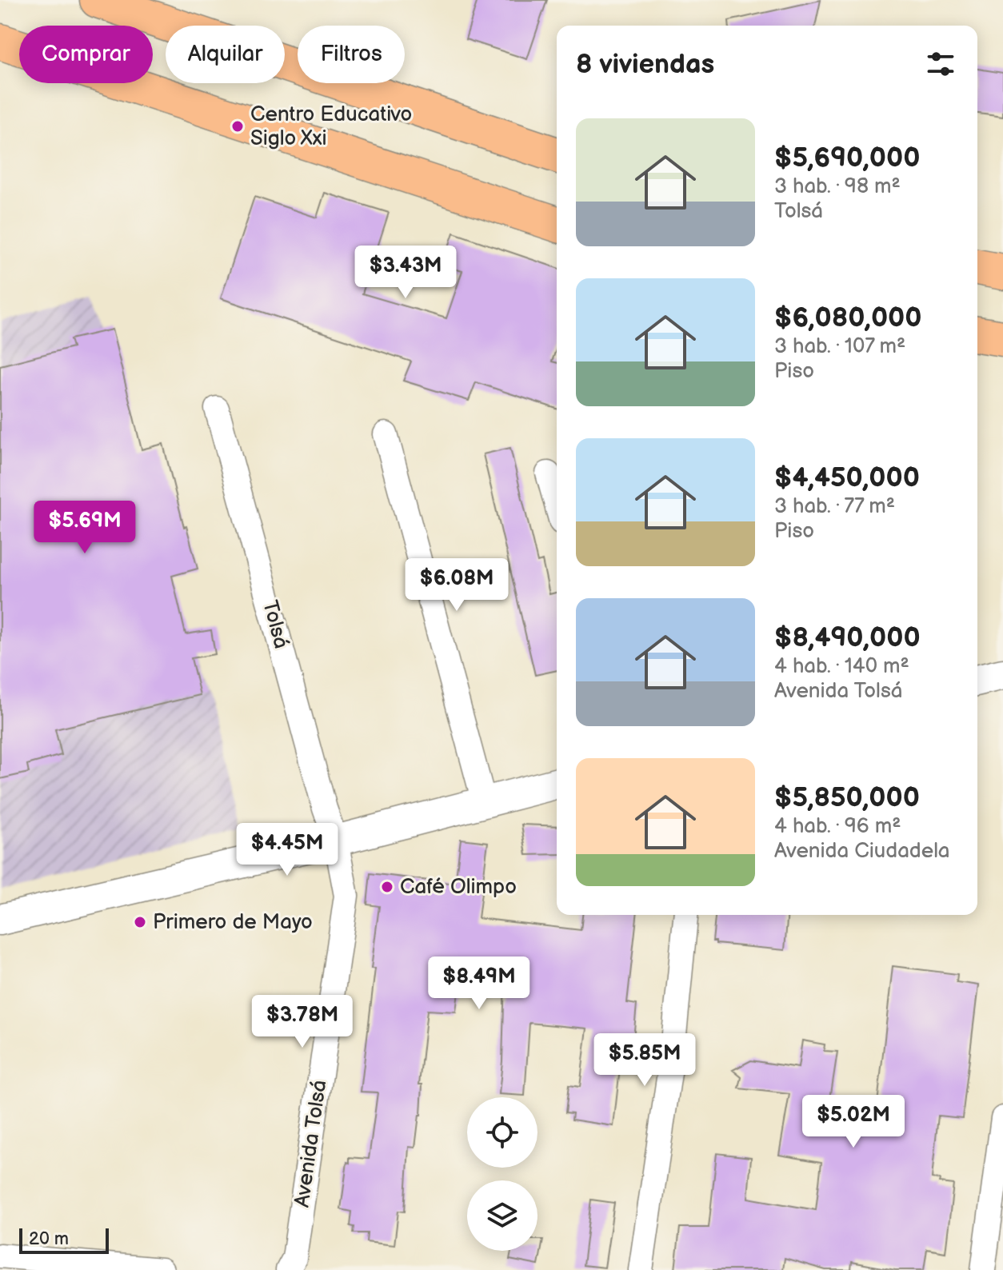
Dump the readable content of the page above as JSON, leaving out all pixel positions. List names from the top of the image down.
{
  "streets": {
    "street": ["Tolsá", "Avenida Tolsá"]
  },
  "crossings": [
    ["Tolsá", "Avenida Tolsá"]
  ],
  "places": ["Centro Educativo Siglo Xxi", "Café Olimpo", "Primero de Mayo"],
  "scale_bar": "20 m",
  "page": {
    "chip": ["Comprar", "Alquilar", "Filtros"],
    "heading": "8 viviendas",
    "list": [
      {
        "name": "$5,690,000",
        "note": "3 hab. · 98 m² · Tolsá"
      },
      {
        "name": "$6,080,000",
        "note": "3 hab. · 107 m² · Piso"
      },
      {
        "name": "$4,450,000",
        "note": "3 hab. · 77 m² · Piso"
      },
      {
        "name": "$8,490,000",
        "note": "4 hab. · 140 m² · Avenida Tolsá"
      },
      {
        "name": "$5,850,000",
        "note": "4 hab. · 96 m² · Avenida Ciudadela"
      }
    ],
    "price": [
      "$3.43M",
      "$5.69M",
      "$6.08M",
      "$4.45M",
      "$8.49M",
      "$3.78M",
      "$5.85M",
      "$5.02M"
    ],
    "scale": "20 m"
  }
}
